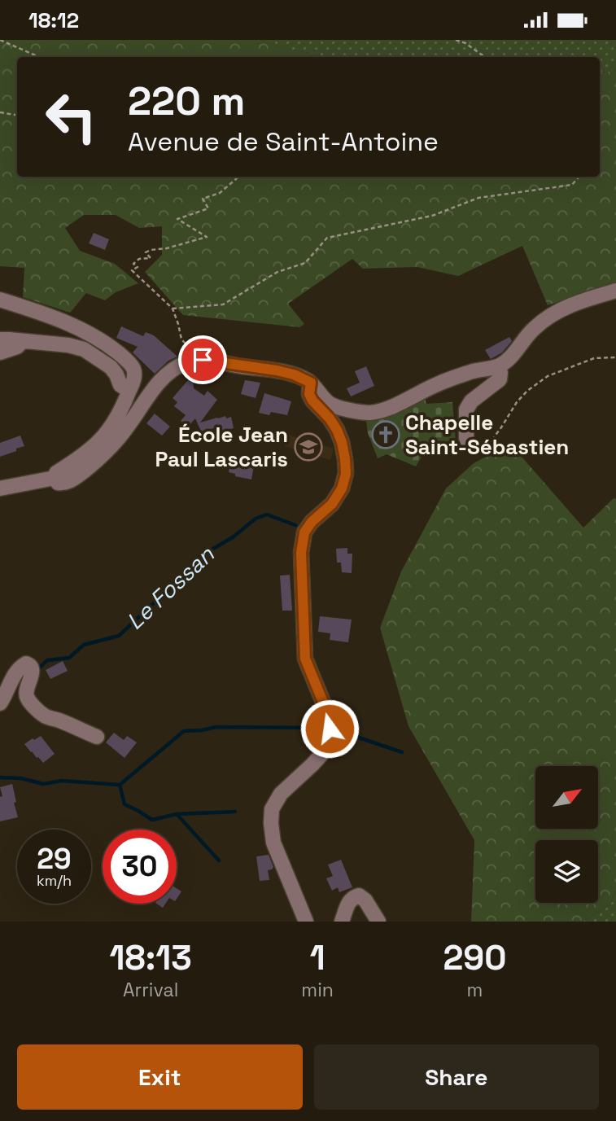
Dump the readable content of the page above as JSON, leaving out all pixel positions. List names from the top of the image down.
{
  "water": ["Le Fossan"],
  "places": {
    "church": ["Chapelle Saint-Sébastien"],
    "school or university": ["École Jean Paul Lascaris"]
  },
  "north": "top right",
  "page": {
    "status": "18:12",
    "turn": ["220 m", "Avenue de Saint-Antoine"],
    "speed": "29 km/h",
    "limit": "30",
    "eta": [
      "18:13",
      "Arrival",
      "1",
      "min",
      "290",
      "m"
    ],
    "buttons": ["Exit", "Share"]
  }
}
